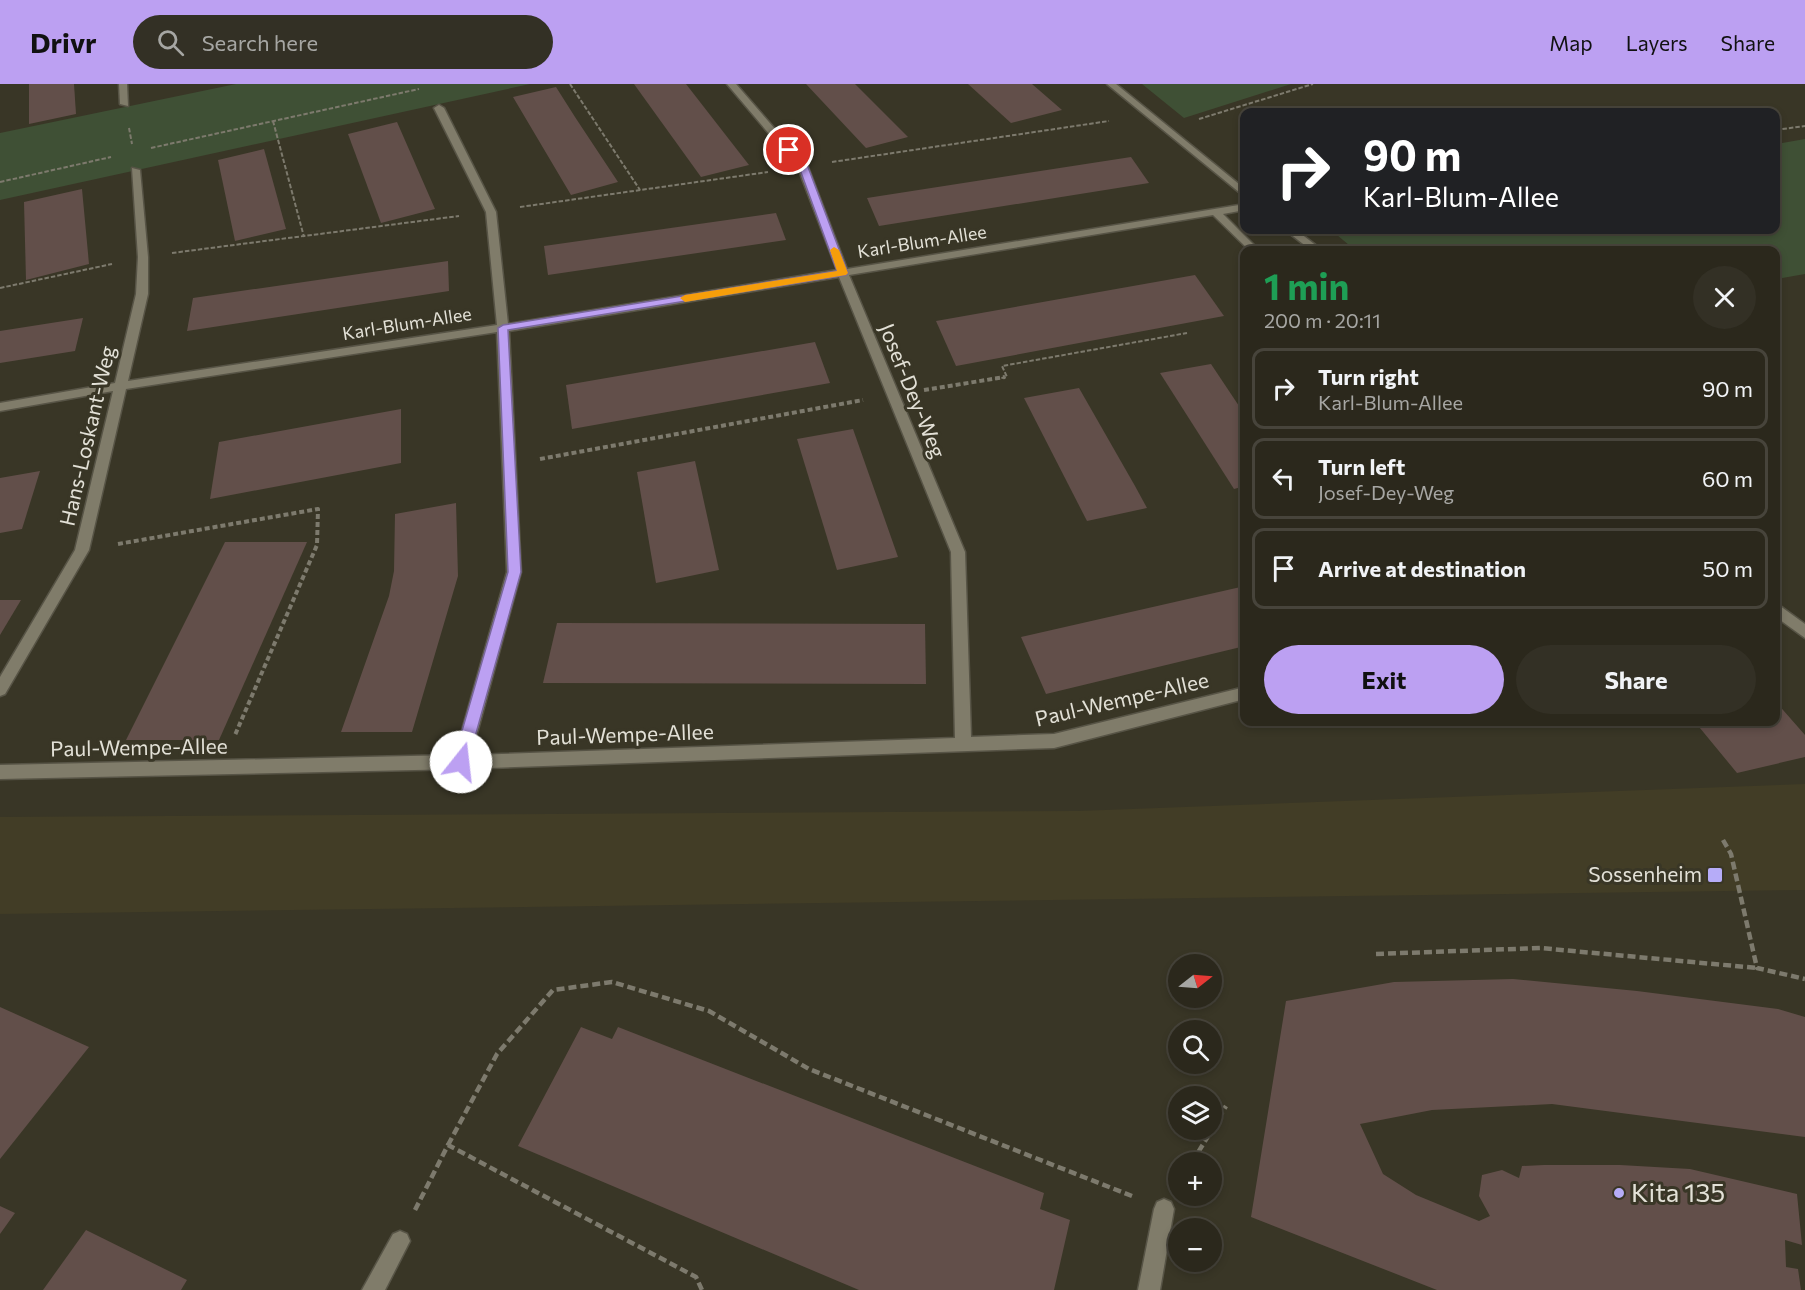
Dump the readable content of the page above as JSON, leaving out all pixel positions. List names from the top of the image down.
{
  "streets": {
    "street": [
      "Karl-Blum-Allee",
      "Josef-Dey-Weg",
      "Hans-Loskant-Weg",
      "Paul-Wempe-Allee"
    ]
  },
  "crossings": [
    ["Karl-Blum-Allee", "Josef-Dey-Weg"],
    ["Karl-Blum-Allee", "Hans-Loskant-Weg"],
    ["Josef-Dey-Weg", "Paul-Wempe-Allee"]
  ],
  "places": {
    "transit": ["Sossenheim"],
    "other": ["Kita 135"]
  },
  "north": "right",
  "page": {
    "header": "Drivr",
    "search": "Search here",
    "nav": ["Map", "Layers", "Share"],
    "turn": ["90 m", "Karl-Blum-Allee"],
    "heading": ["1 min", "200 m · 20:11"],
    "list": [
      {
        "name": "Turn right",
        "note": "Karl-Blum-Allee",
        "value": "90 m"
      },
      {
        "name": "Turn left",
        "note": "Josef-Dey-Weg",
        "value": "60 m"
      },
      {
        "name": "Arrive at destination",
        "value": "50 m"
      }
    ],
    "buttons": ["Exit", "Share"],
    "map_buttons": ["+", "−"]
  }
}
